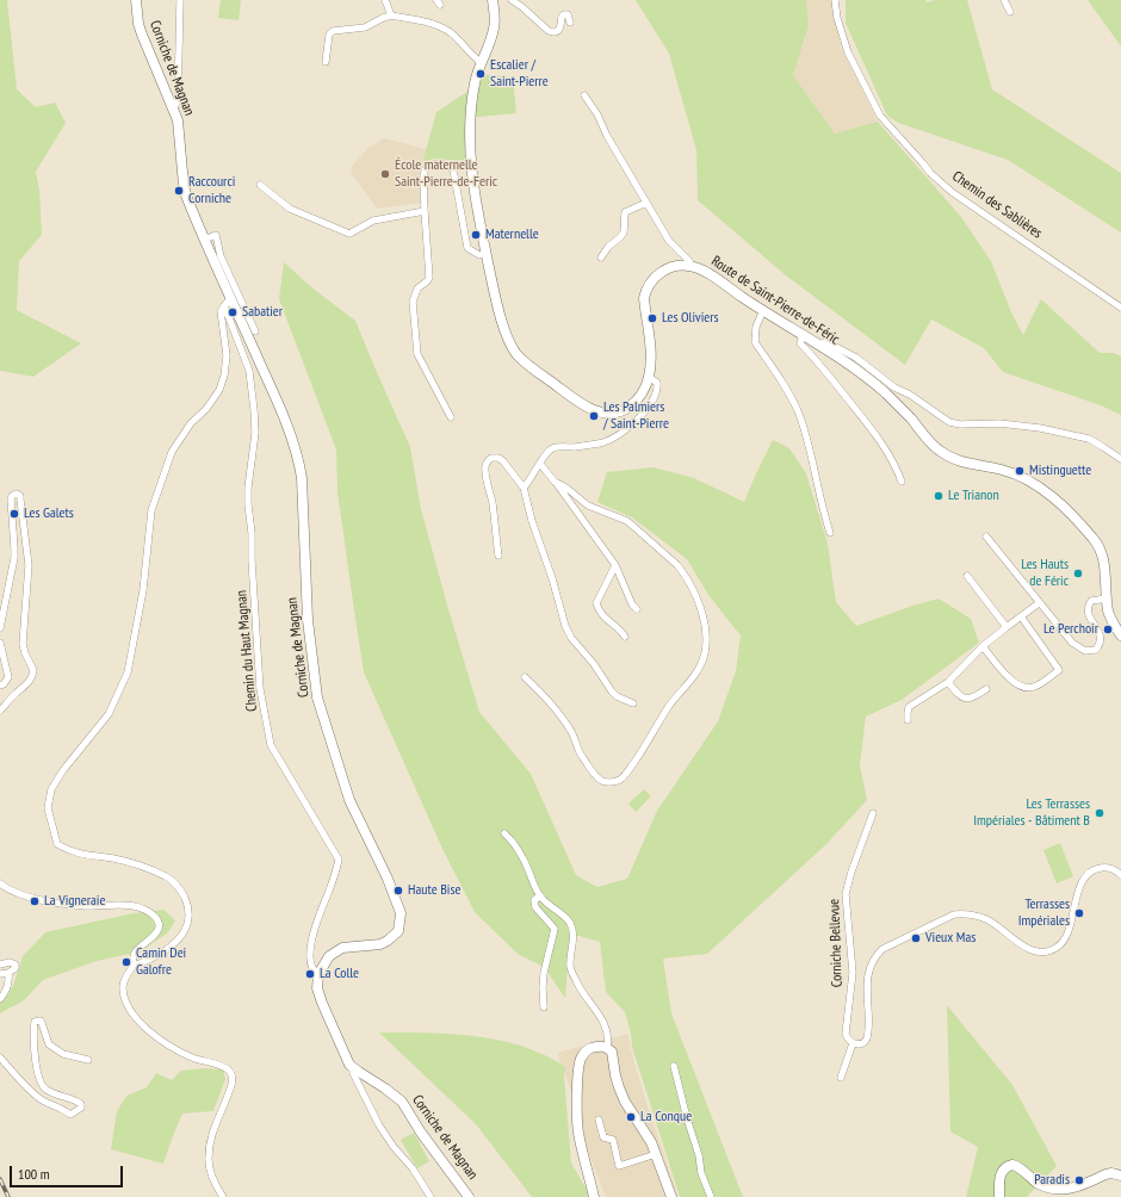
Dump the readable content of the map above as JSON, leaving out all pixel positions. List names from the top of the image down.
{
  "streets": {
    "street": [
      "Corniche de Magnan",
      "Chemin des Sablières",
      "Route de Saint-Pierre-de-Féric",
      "Chemin du Haut Magnan",
      "Corniche Bellevue"
    ]
  },
  "crossings": [
    ["Corniche de Magnan", "Chemin du Haut Magnan"]
  ],
  "places": [
    "Escalier / Saint-Pierre",
    "École maternelle Saint-Pierre-de-Feric",
    "Raccourci Corniche",
    "Maternelle",
    "Sabatier",
    "Les Oliviers",
    "Les Palmiers / Saint-Pierre",
    "Mistinguette",
    "Le Trianon",
    "Les Galets",
    "Les Hauts de Féric",
    "Le Perchoir",
    "Les Terrasses Impériales - Bâtiment B",
    "Haute Bise",
    "La Vigneraie",
    "Terrasses Impériales",
    "Vieux Mas",
    "Camin Dei Galofre",
    "La Colle",
    "La Conque",
    "Paradis"
  ],
  "scale_bar": "100 m"
}
